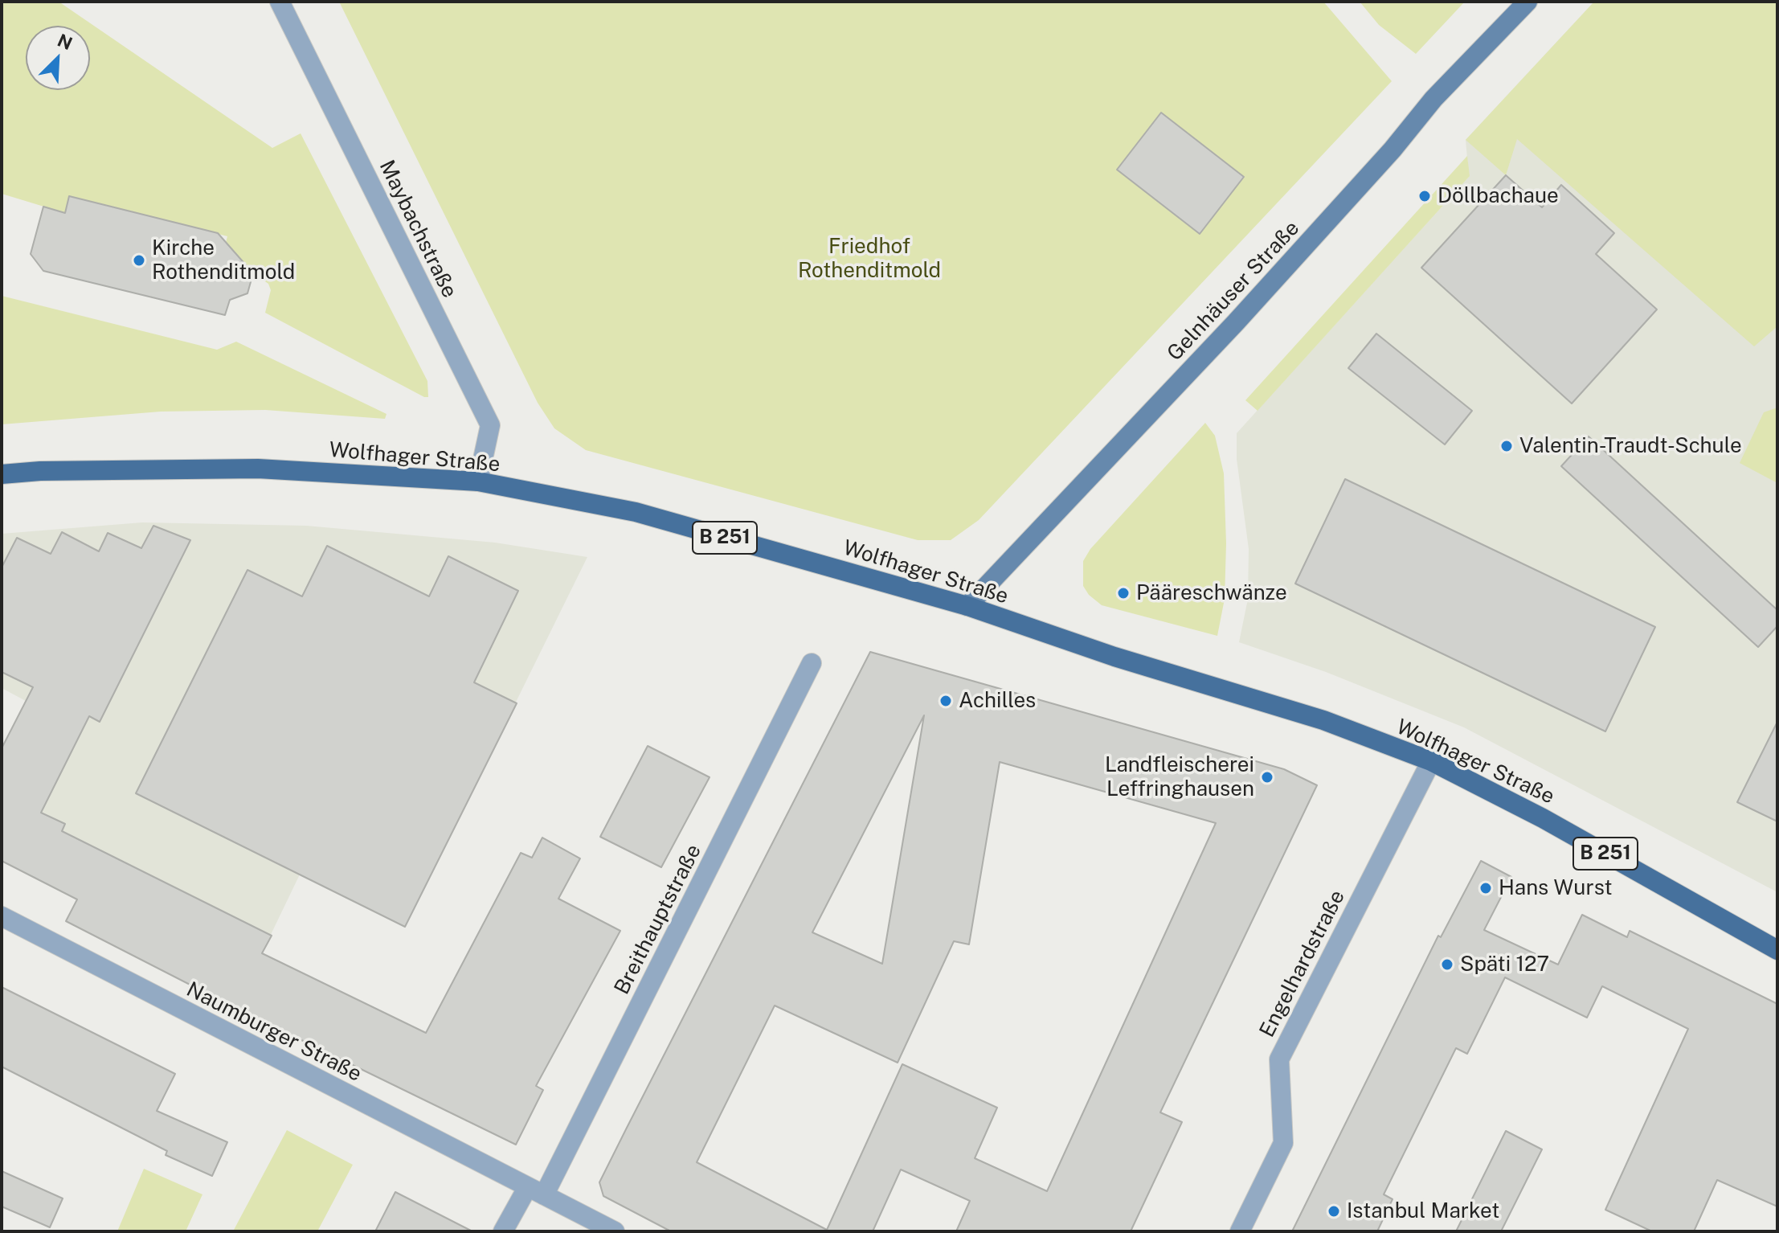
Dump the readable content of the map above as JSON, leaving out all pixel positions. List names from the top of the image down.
{
  "streets": {
    "main road": ["Gelnhäuser Straße", "Wolfhager Straße", "B 251"],
    "street": [
      "Maybachstraße",
      "Breithauptstraße",
      "Engelhardstraße",
      "Naumburger Straße"
    ]
  },
  "crossings": [
    ["Maybachstraße", "Wolfhager Straße"],
    ["Gelnhäuser Straße", "Wolfhager Straße"],
    ["Wolfhager Straße", "Engelhardstraße"],
    ["Breithauptstraße", "Naumburger Straße"]
  ],
  "parks": ["Friedhof Rothenditmold"],
  "places": [
    "Döllbachaue",
    "Kirche Rothenditmold",
    "Valentin-Traudt-Schule",
    "Pääreschwänze",
    "Achilles",
    "Landfleischerei Leffringhausen",
    "Hans Wurst",
    "Späti 127",
    "Istanbul Market"
  ],
  "north": "top right"
}
